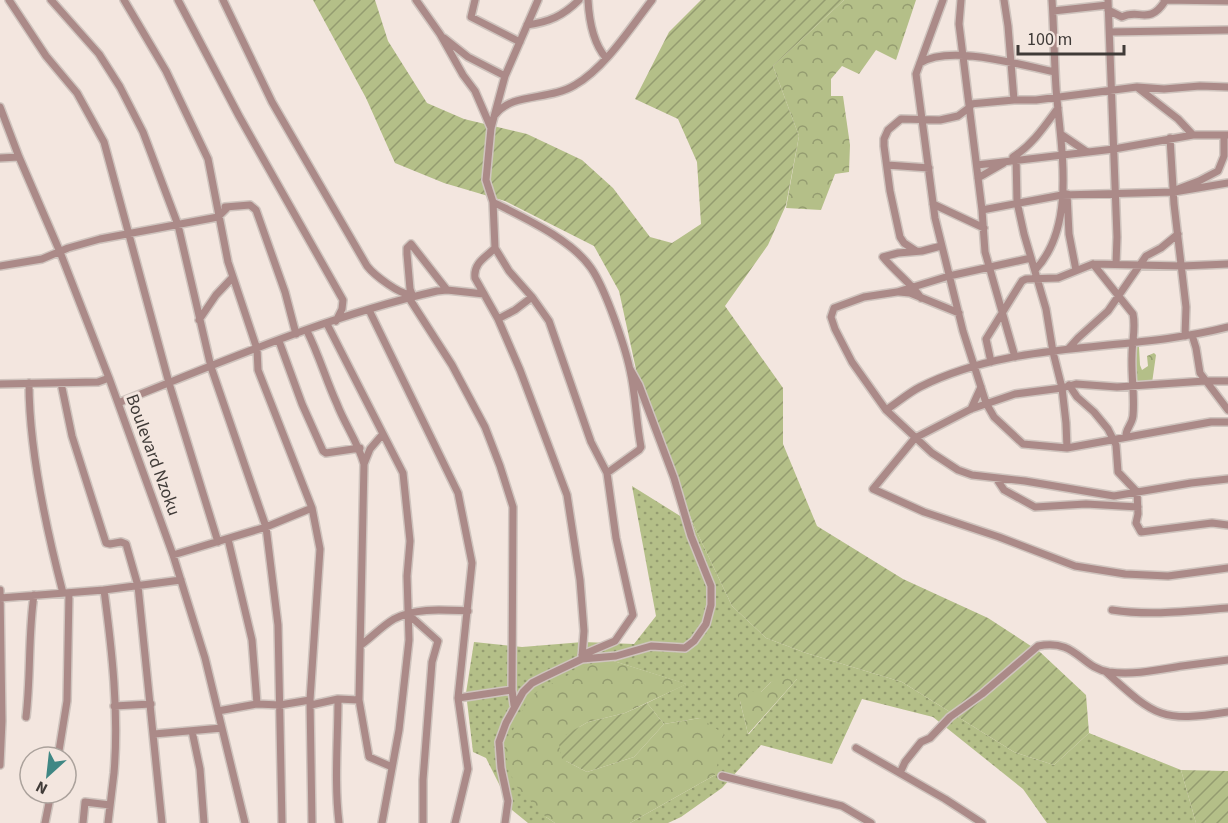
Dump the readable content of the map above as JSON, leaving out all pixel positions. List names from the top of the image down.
{
  "streets": {
    "street": ["Boulevard Nzoku"]
  },
  "scale_bar": "100 m",
  "north": "bottom left"
}
